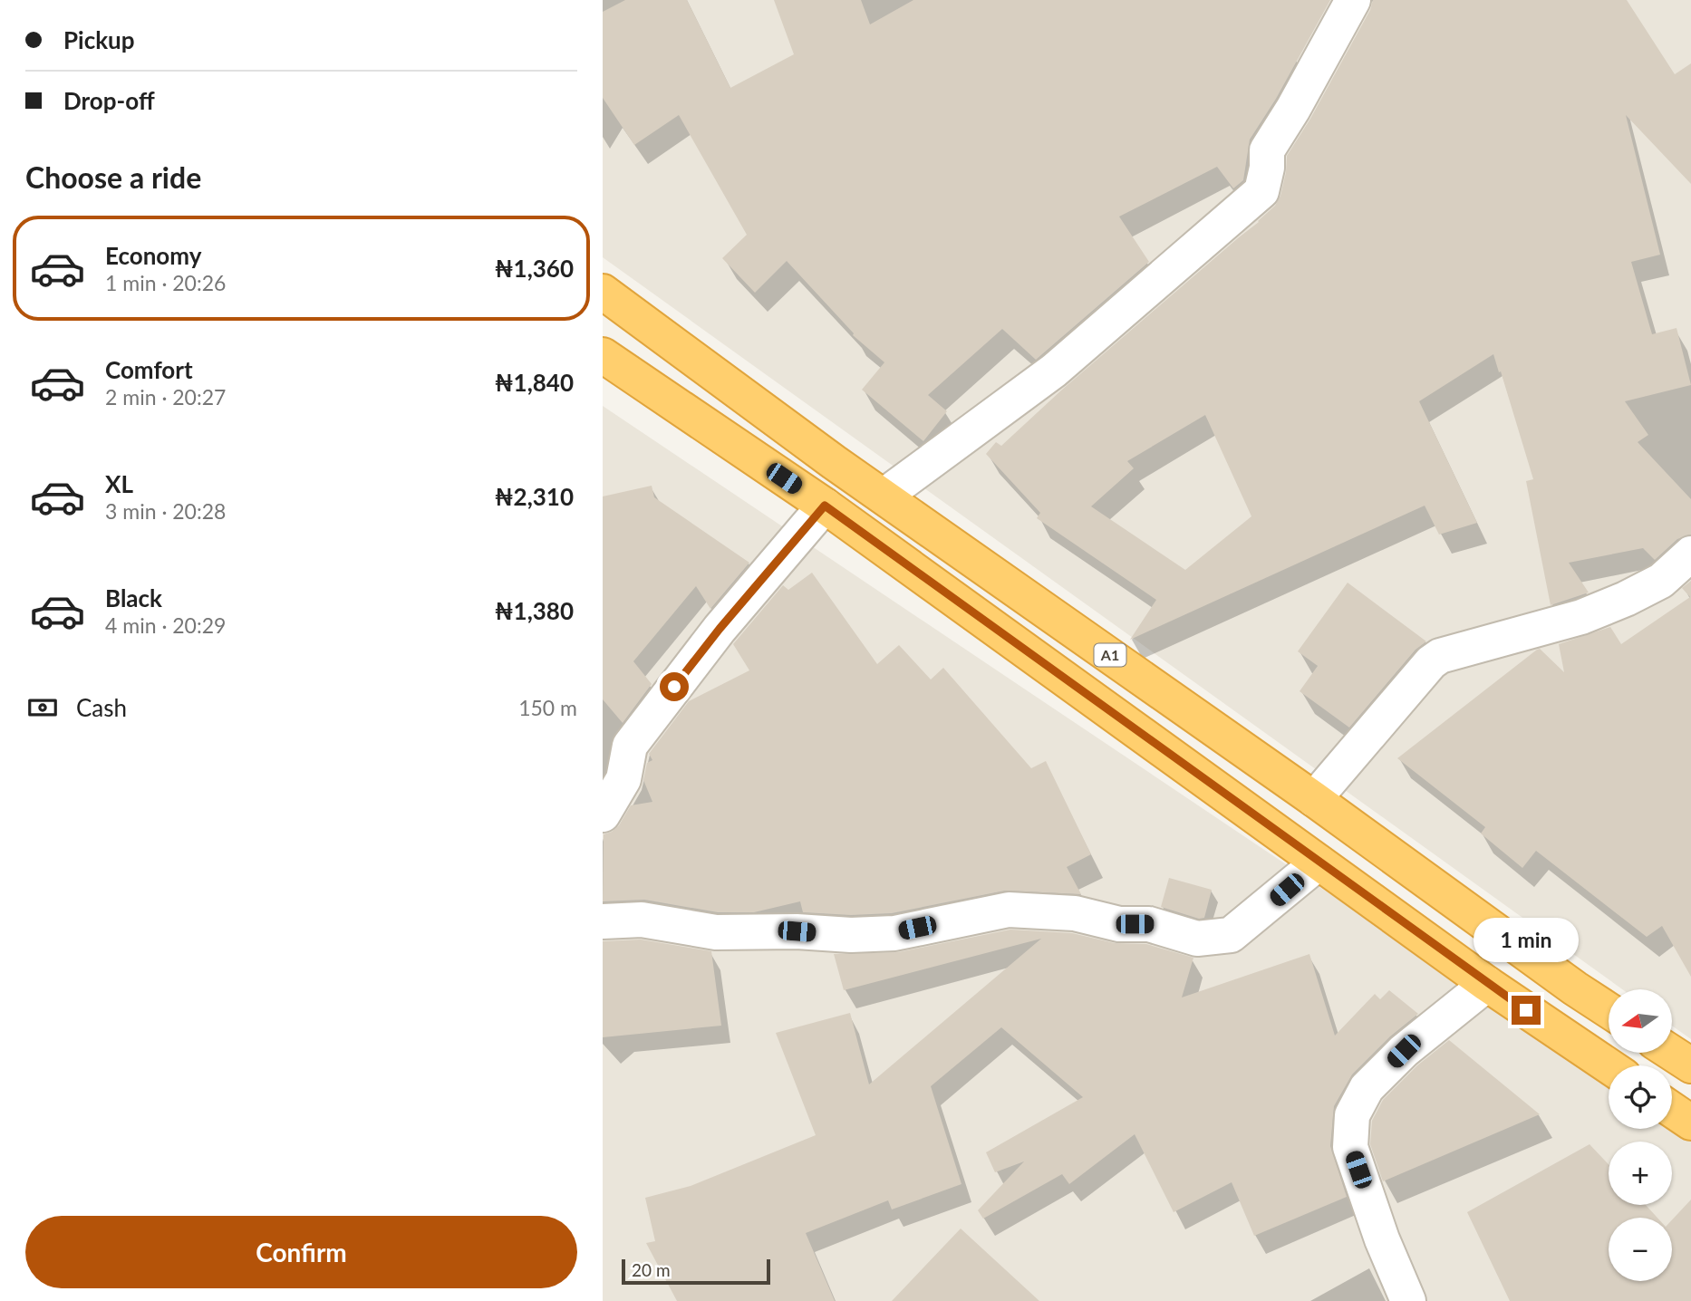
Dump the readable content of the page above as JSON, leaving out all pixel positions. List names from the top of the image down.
{
  "streets": {
    "highway": ["A1"]
  },
  "scale_bar": "20 m",
  "north": "left",
  "page": {
    "banner": ["Pickup", "Drop-off"],
    "heading": "Choose a ride",
    "list": [
      {
        "name": "Economy",
        "note": "1 min · 20:26",
        "value": "₦1,360"
      },
      {
        "name": "Comfort",
        "note": "2 min · 20:27",
        "value": "₦1,840"
      },
      {
        "name": "XL",
        "note": "3 min · 20:28",
        "value": "₦2,310"
      },
      {
        "name": "Black",
        "note": "4 min · 20:29",
        "value": "₦1,380"
      }
    ],
    "pay": ["Cash", "150 m"],
    "bubble": "1 min",
    "map_buttons": ["+", "−"],
    "buttons": "Confirm",
    "scale": "20 m"
  }
}
